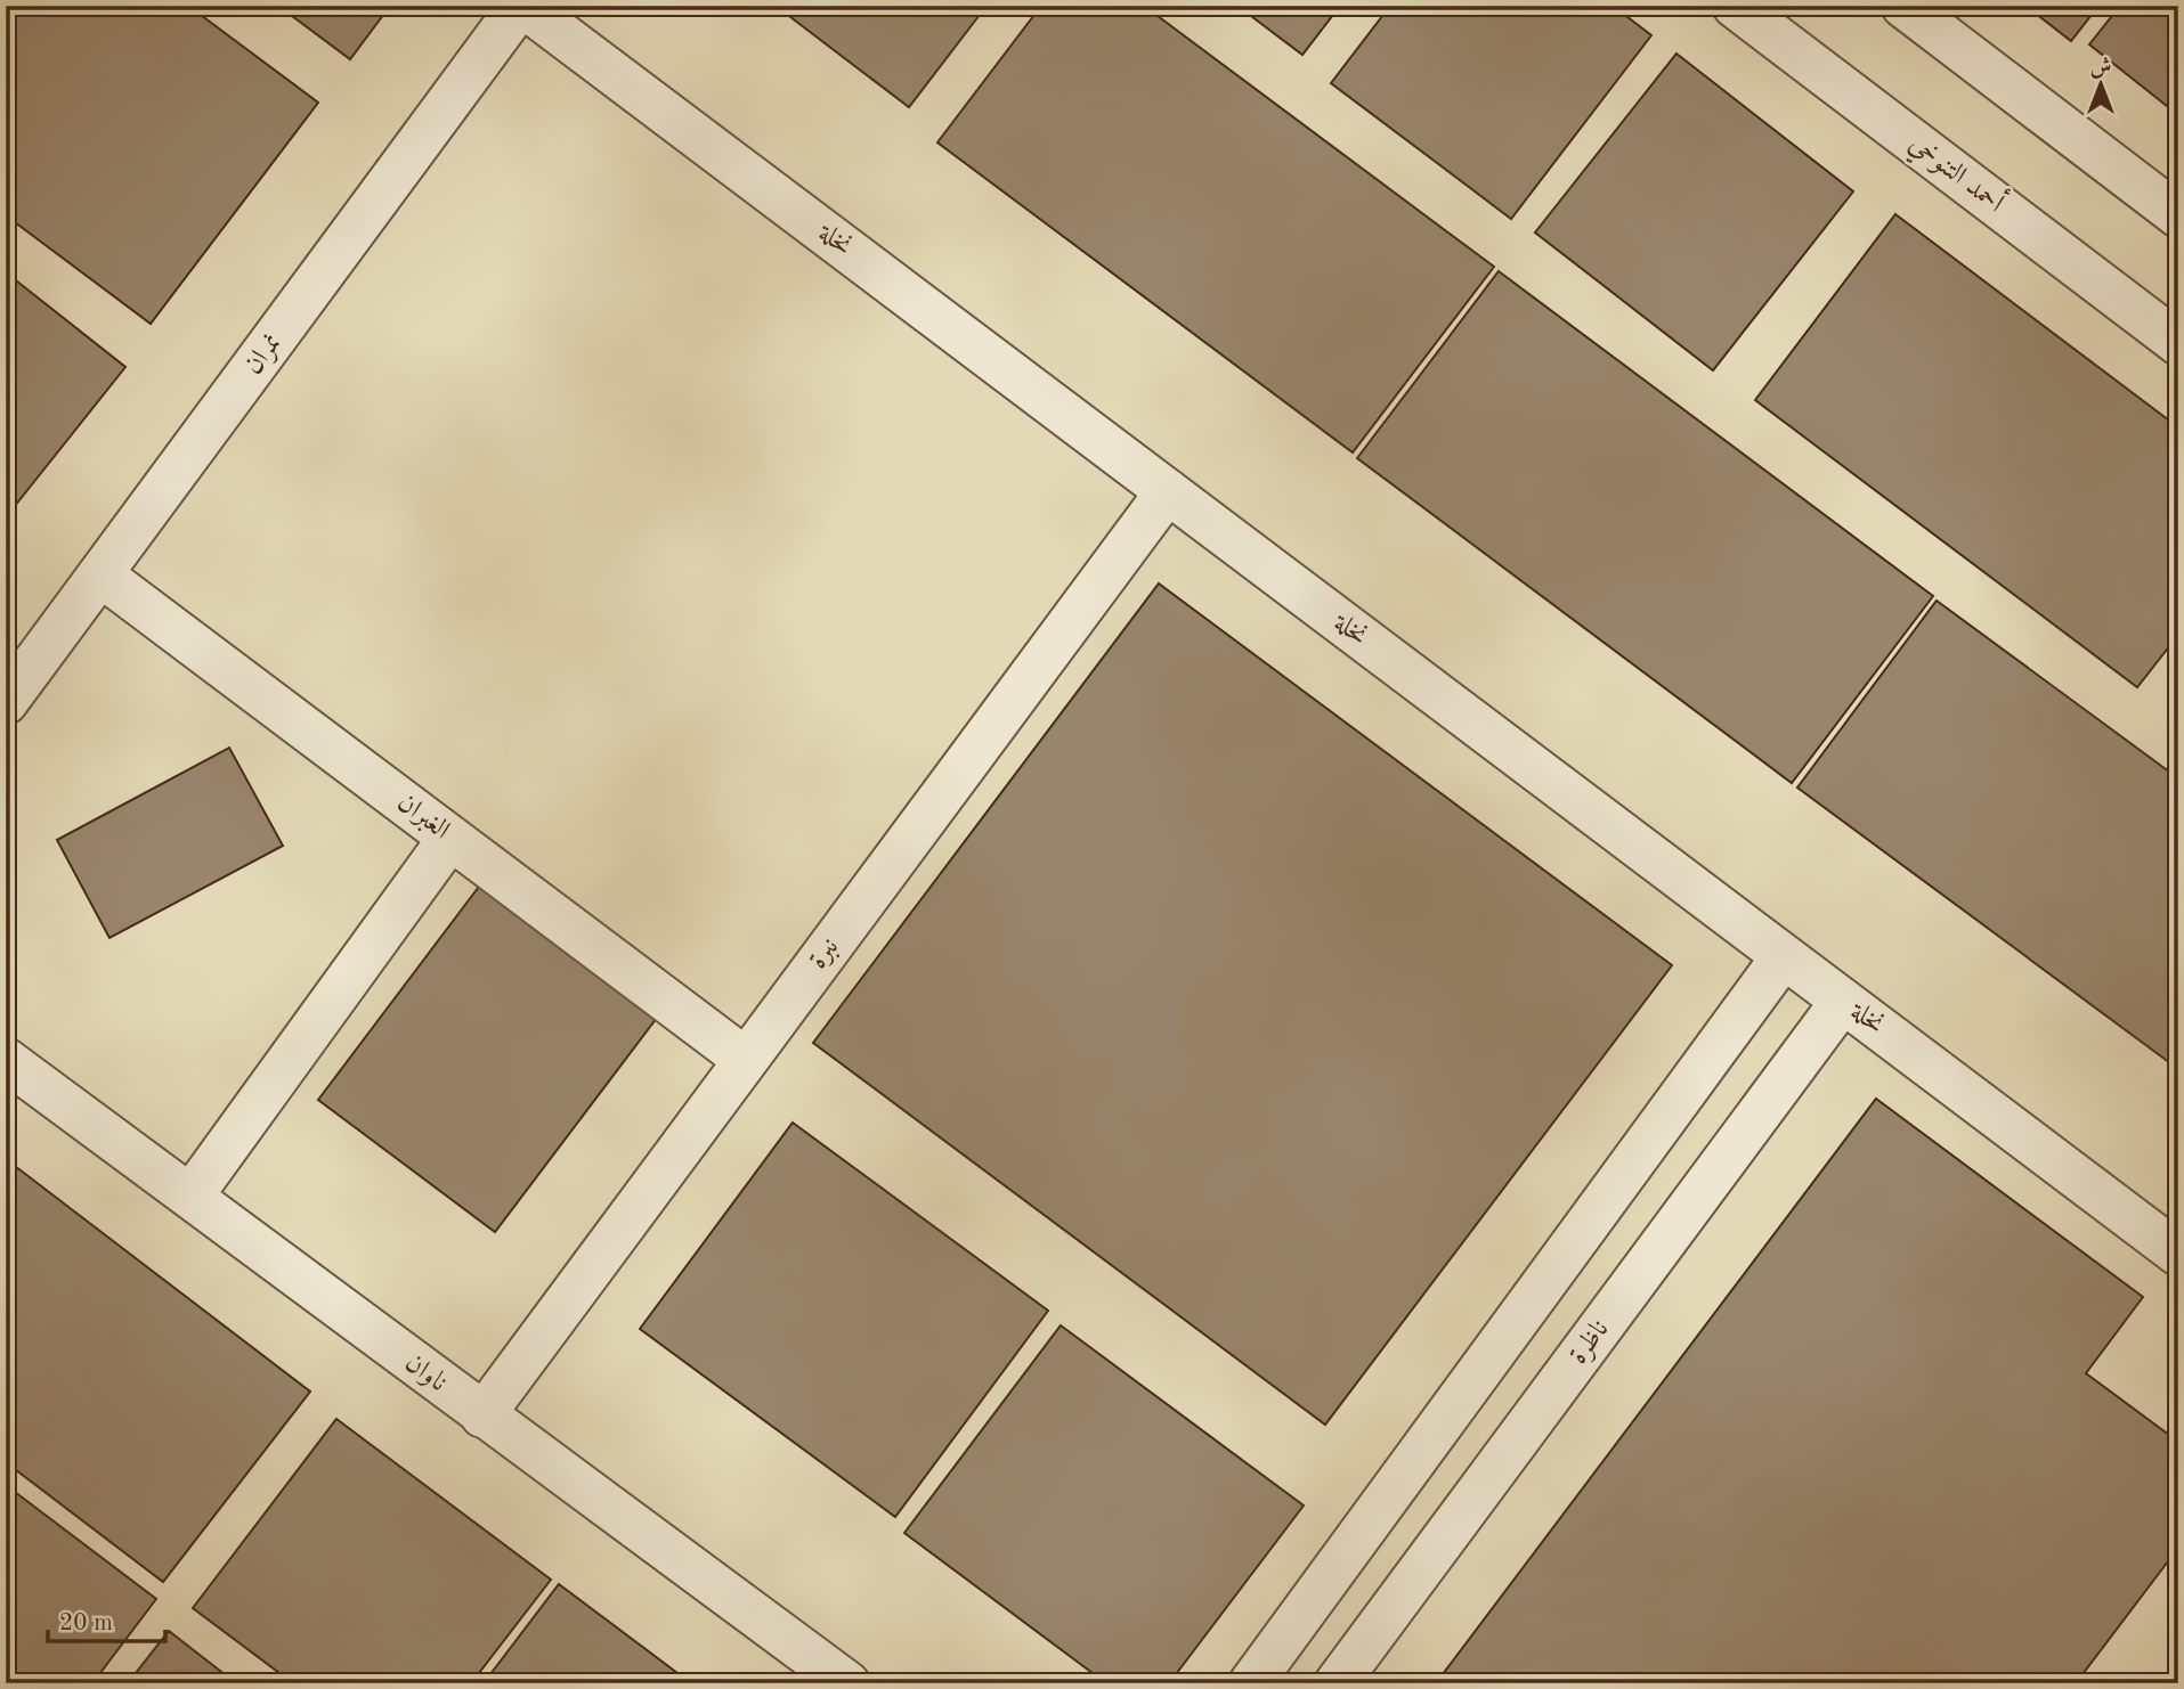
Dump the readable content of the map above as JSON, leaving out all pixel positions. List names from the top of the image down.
{
  "streets": {
    "street": [
      "أحمد التنوخي",
      "نخلة",
      "نمران",
      "الغبران",
      "نبرة",
      "ناظرة",
      "ناوان"
    ]
  },
  "crossings": [
    ["نخلة", "نمران"],
    ["نخلة", "نبرة"],
    ["نخلة", "ناظرة"],
    ["نمران", "الغبران"],
    ["الغبران", "نبرة"],
    ["نبرة", "ناوان"]
  ],
  "scale_bar": "20 m",
  "north": "top"
}
